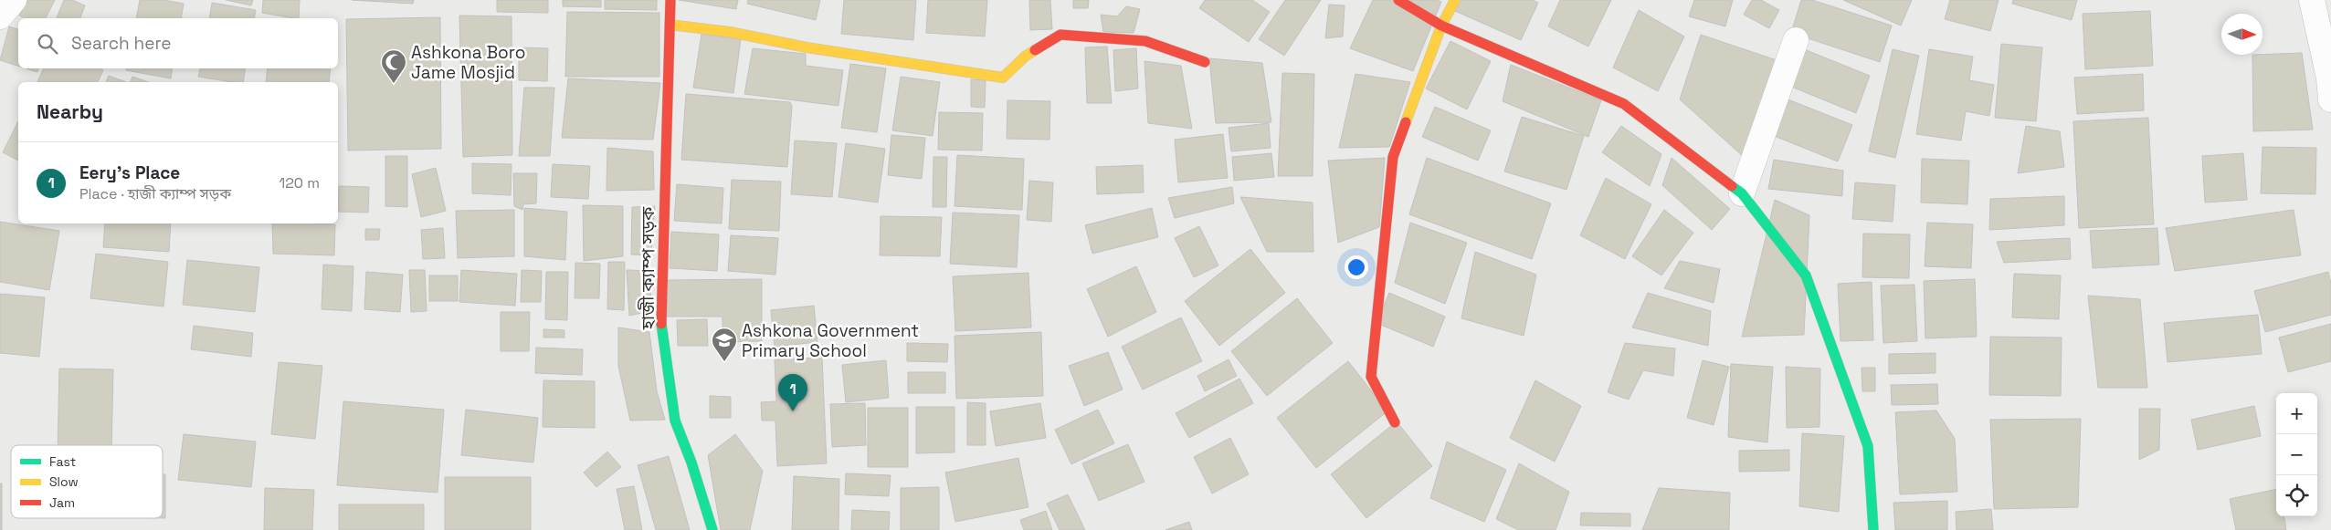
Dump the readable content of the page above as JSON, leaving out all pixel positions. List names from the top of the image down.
{
  "streets": {
    "street": ["হাজী ক্যাম্প সড়ক"]
  },
  "places": {
    "mosque": ["Ashkona Boro Jame Mosjid"],
    "school or university": ["Ashkona Government Primary School"]
  },
  "legend": ["Fast", "Slow", "Jam"],
  "north": "right",
  "page": {
    "search": "Search here",
    "heading": "Nearby",
    "list": [
      {
        "mark": "1",
        "name": "Eery's Place",
        "note": "Place · হাজী ক্যাম্প সড়ক",
        "value": "120 m"
      }
    ],
    "pins": "1",
    "map_buttons": ["+", "−"]
  }
}
